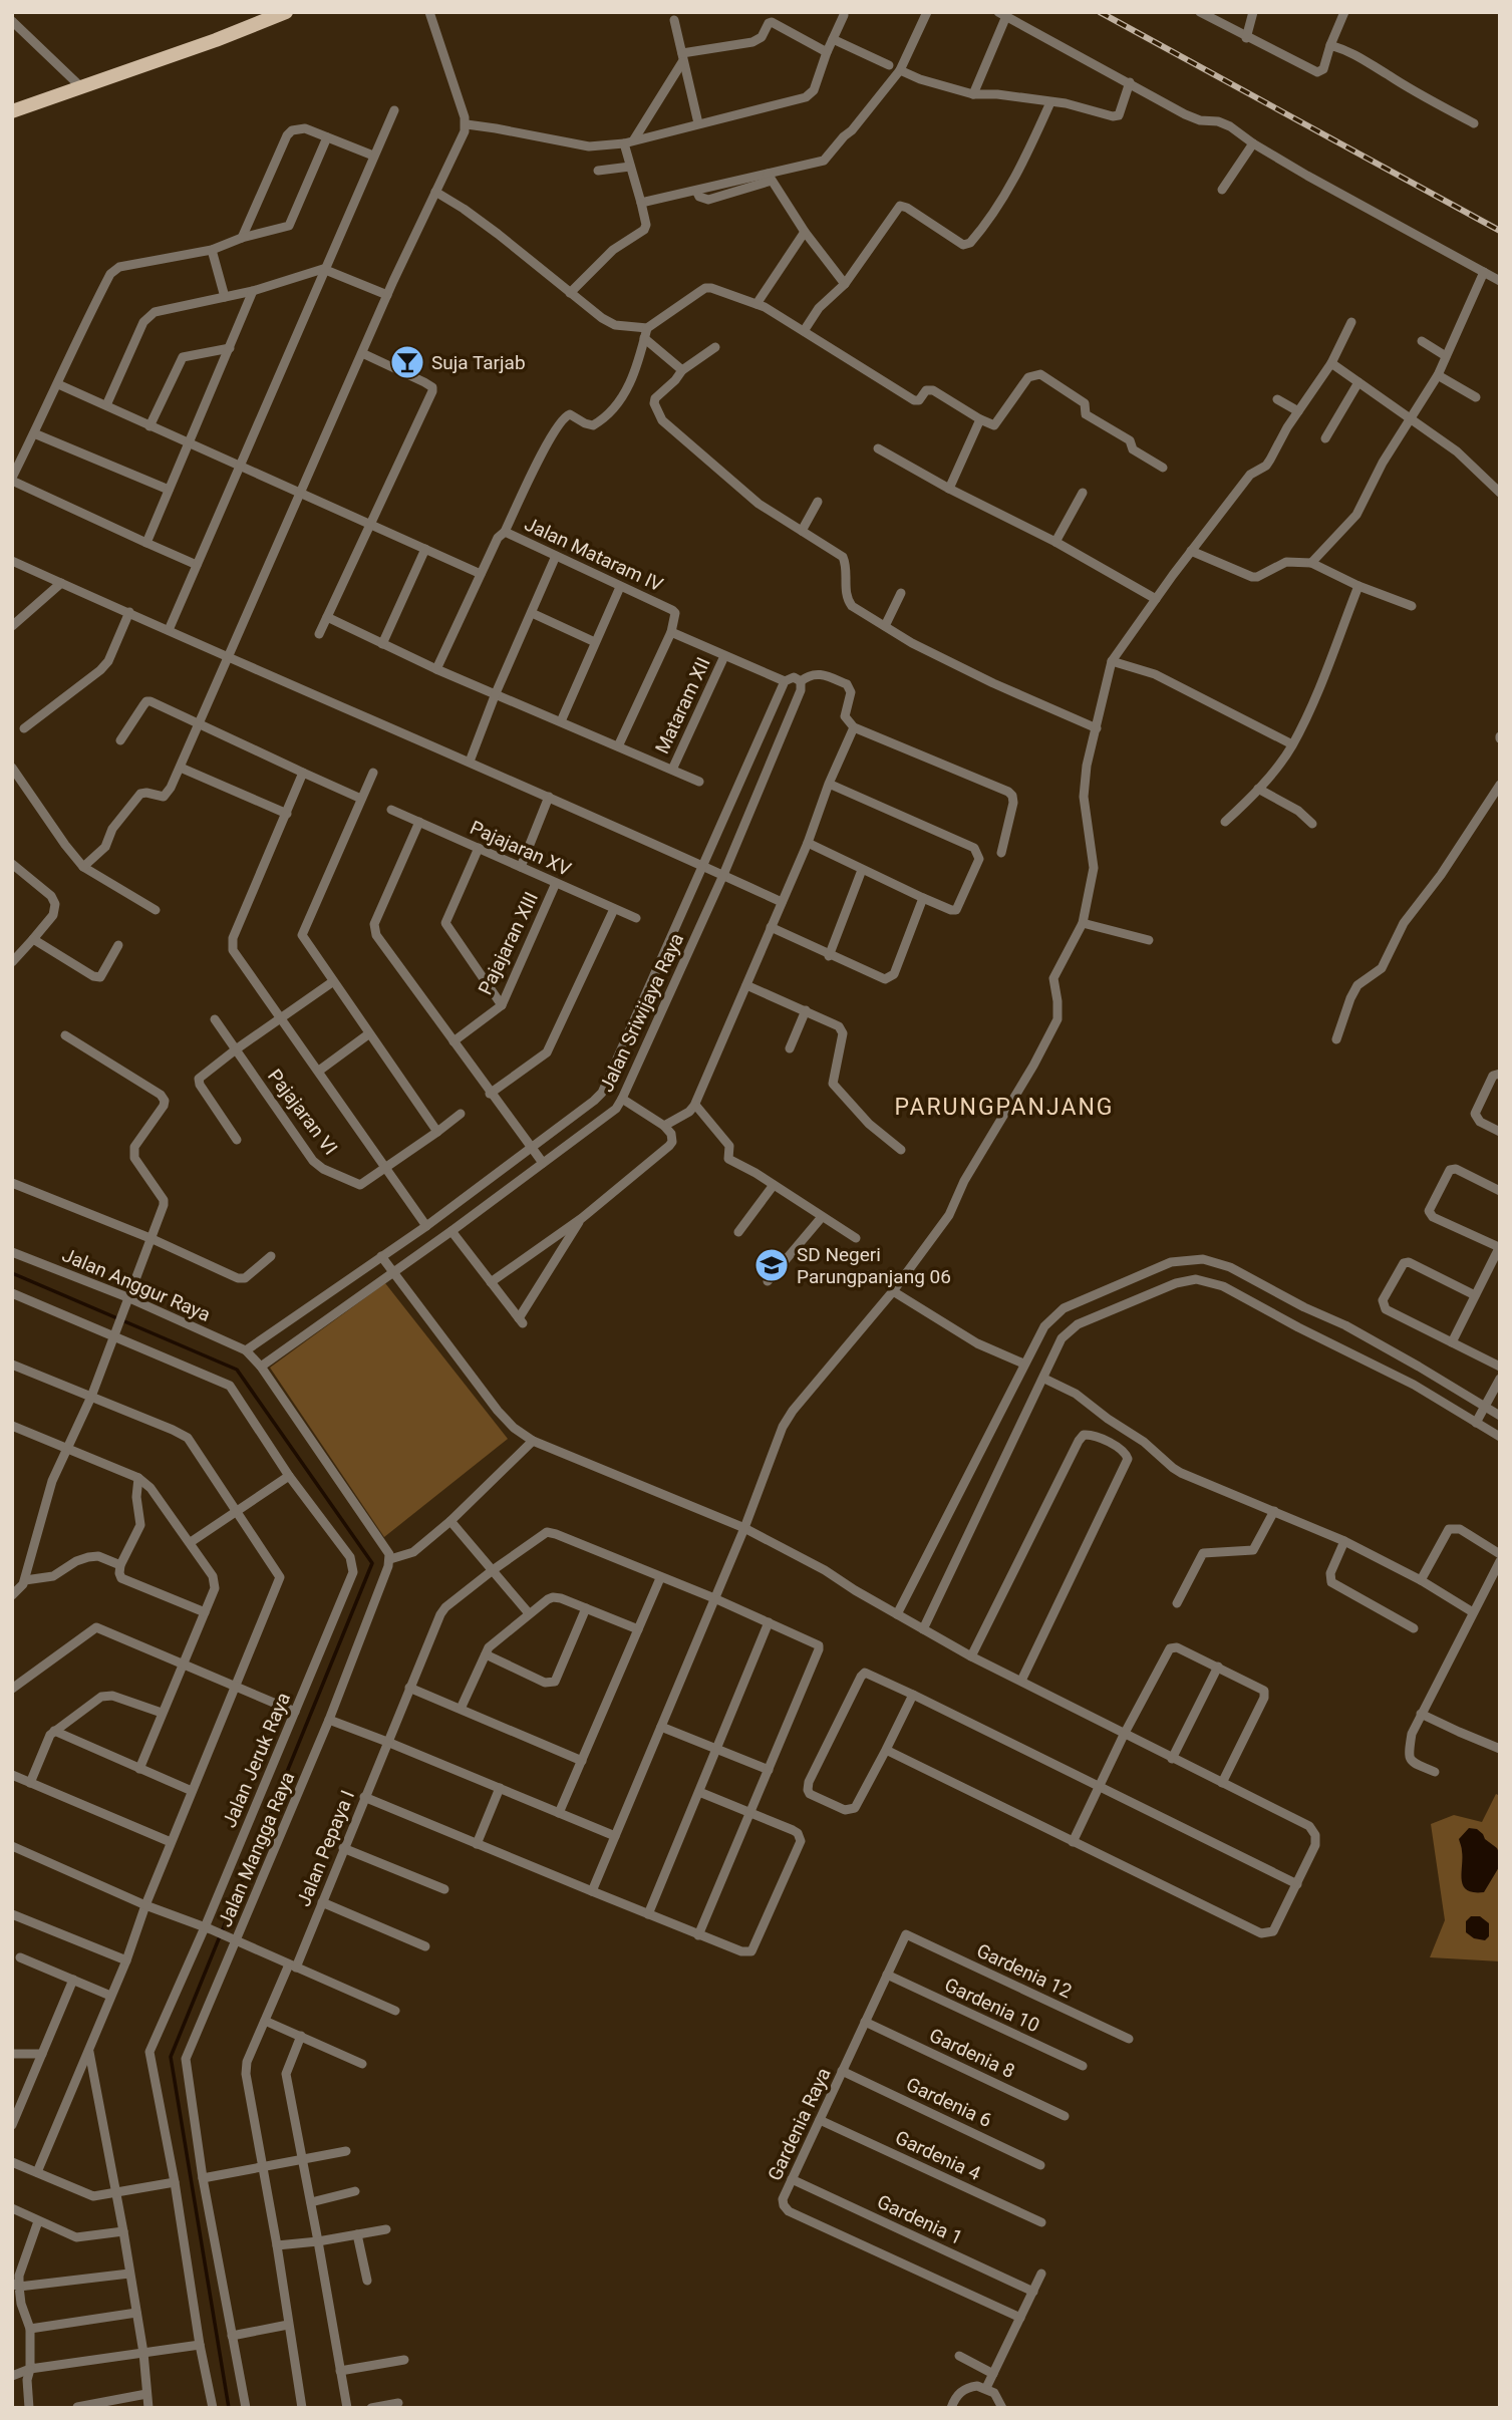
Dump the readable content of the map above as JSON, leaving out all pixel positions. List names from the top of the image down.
{
  "streets": {
    "street": [
      "Jalan Mataram IV",
      "Mataram XII",
      "Pajajaran XV",
      "Pajajaran XIII",
      "Jalan Sriwijaya Raya",
      "Pajajaran VI",
      "Jalan Anggur Raya",
      "Jalan Jeruk Raya",
      "Jalan Pepaya I",
      "Jalan Mangga Raya",
      "Gardenia 12",
      "Gardenia 10",
      "Gardenia 8",
      "Gardenia 6",
      "Gardenia Raya",
      "Gardenia 4",
      "Gardenia 1"
    ]
  },
  "crossings": [
    ["Pajajaran XV", "Pajajaran XIII"],
    ["Jalan Sriwijaya Raya", "Jalan Anggur Raya"],
    ["Gardenia 12", "Gardenia Raya"],
    ["Gardenia 10", "Gardenia Raya"],
    ["Gardenia 8", "Gardenia Raya"],
    ["Gardenia 6", "Gardenia Raya"],
    ["Gardenia Raya", "Gardenia 4"],
    ["Gardenia Raya", "Gardenia 1"]
  ],
  "districts": ["PARUNGPANJANG"],
  "places": {
    "bar": ["Suja Tarjab"],
    "school or university": ["SD Negeri Parungpanjang 06"]
  }
}
